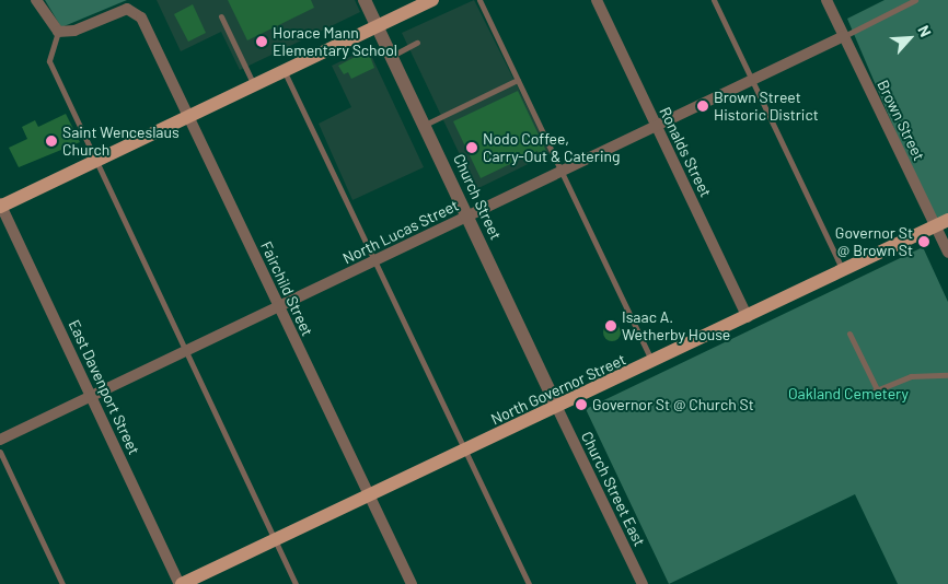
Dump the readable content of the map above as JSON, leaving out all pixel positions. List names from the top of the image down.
{
  "streets": {
    "main road": ["North Governor Street"],
    "street": [
      "Brown Street",
      "Ronalds Street",
      "Church Street",
      "North Lucas Street",
      "Fairchild Street",
      "East Davenport Street",
      "Church Street East"
    ]
  },
  "crossings": [
    ["Brown Street", "North Lucas Street"],
    ["Brown Street", "North Governor Street"],
    ["Ronalds Street", "North Lucas Street"],
    ["Ronalds Street", "North Governor Street"],
    ["Church Street", "North Lucas Street"],
    ["Church Street", "North Governor Street"],
    ["Church Street", "Church Street East"],
    ["North Lucas Street", "Fairchild Street"],
    ["North Lucas Street", "East Davenport Street"],
    ["Fairchild Street", "North Governor Street"],
    ["East Davenport Street", "North Governor Street"],
    ["North Governor Street", "Church Street East"]
  ],
  "parks": ["Oakland Cemetery"],
  "places": [
    "Horace Mann Elementary School",
    "Brown Street Historic District",
    "Saint Wenceslaus Church",
    "Nodo Coffee, Carry-Out & Catering",
    "Governor St @ Brown St",
    "Isaac A. Wetherby House",
    "Governor St @ Church St"
  ],
  "north": "top right"
}
